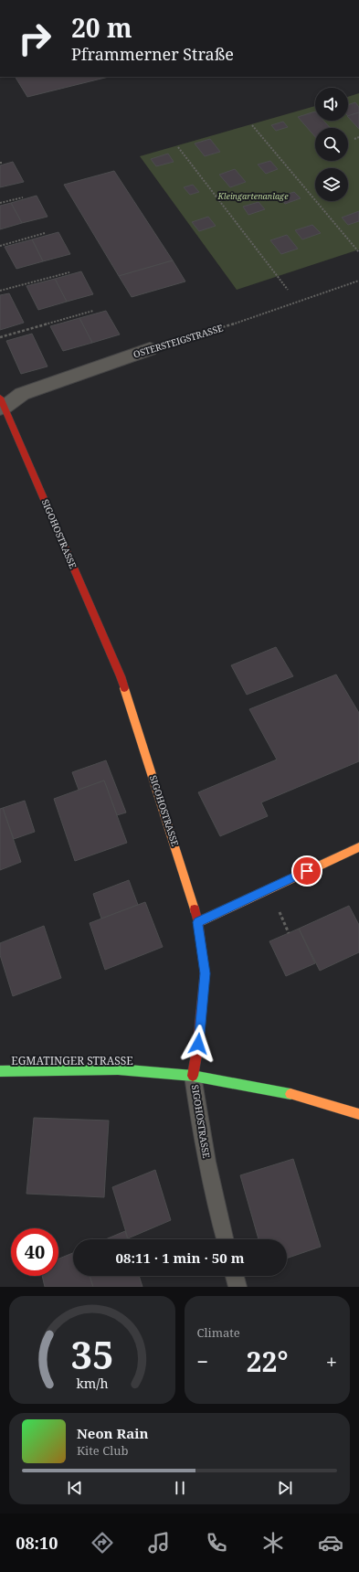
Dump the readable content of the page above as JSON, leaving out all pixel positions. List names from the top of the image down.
{
  "streets": {
    "street": ["OSTERSTEIGSTRASSE", "SIGOHOSTRASSE", "EGMATINGER STRASSE"]
  },
  "crossings": [
    ["OSTERSTEIGSTRASSE", "SIGOHOSTRASSE"],
    ["SIGOHOSTRASSE", "EGMATINGER STRASSE"]
  ],
  "parks": ["Kleingartenanlage"],
  "page": {
    "turn": ["20 m", "Pframmerner Straße"],
    "limit": "40",
    "trip": "08:11 · 1 min · 50 m",
    "tile": "Climate",
    "heat": ["−", "22°", "+"],
    "song": ["Neon Rain", "Kite Club"],
    "tabs": "08:10",
    "gauge": ["35", "km/h"]
  }
}
